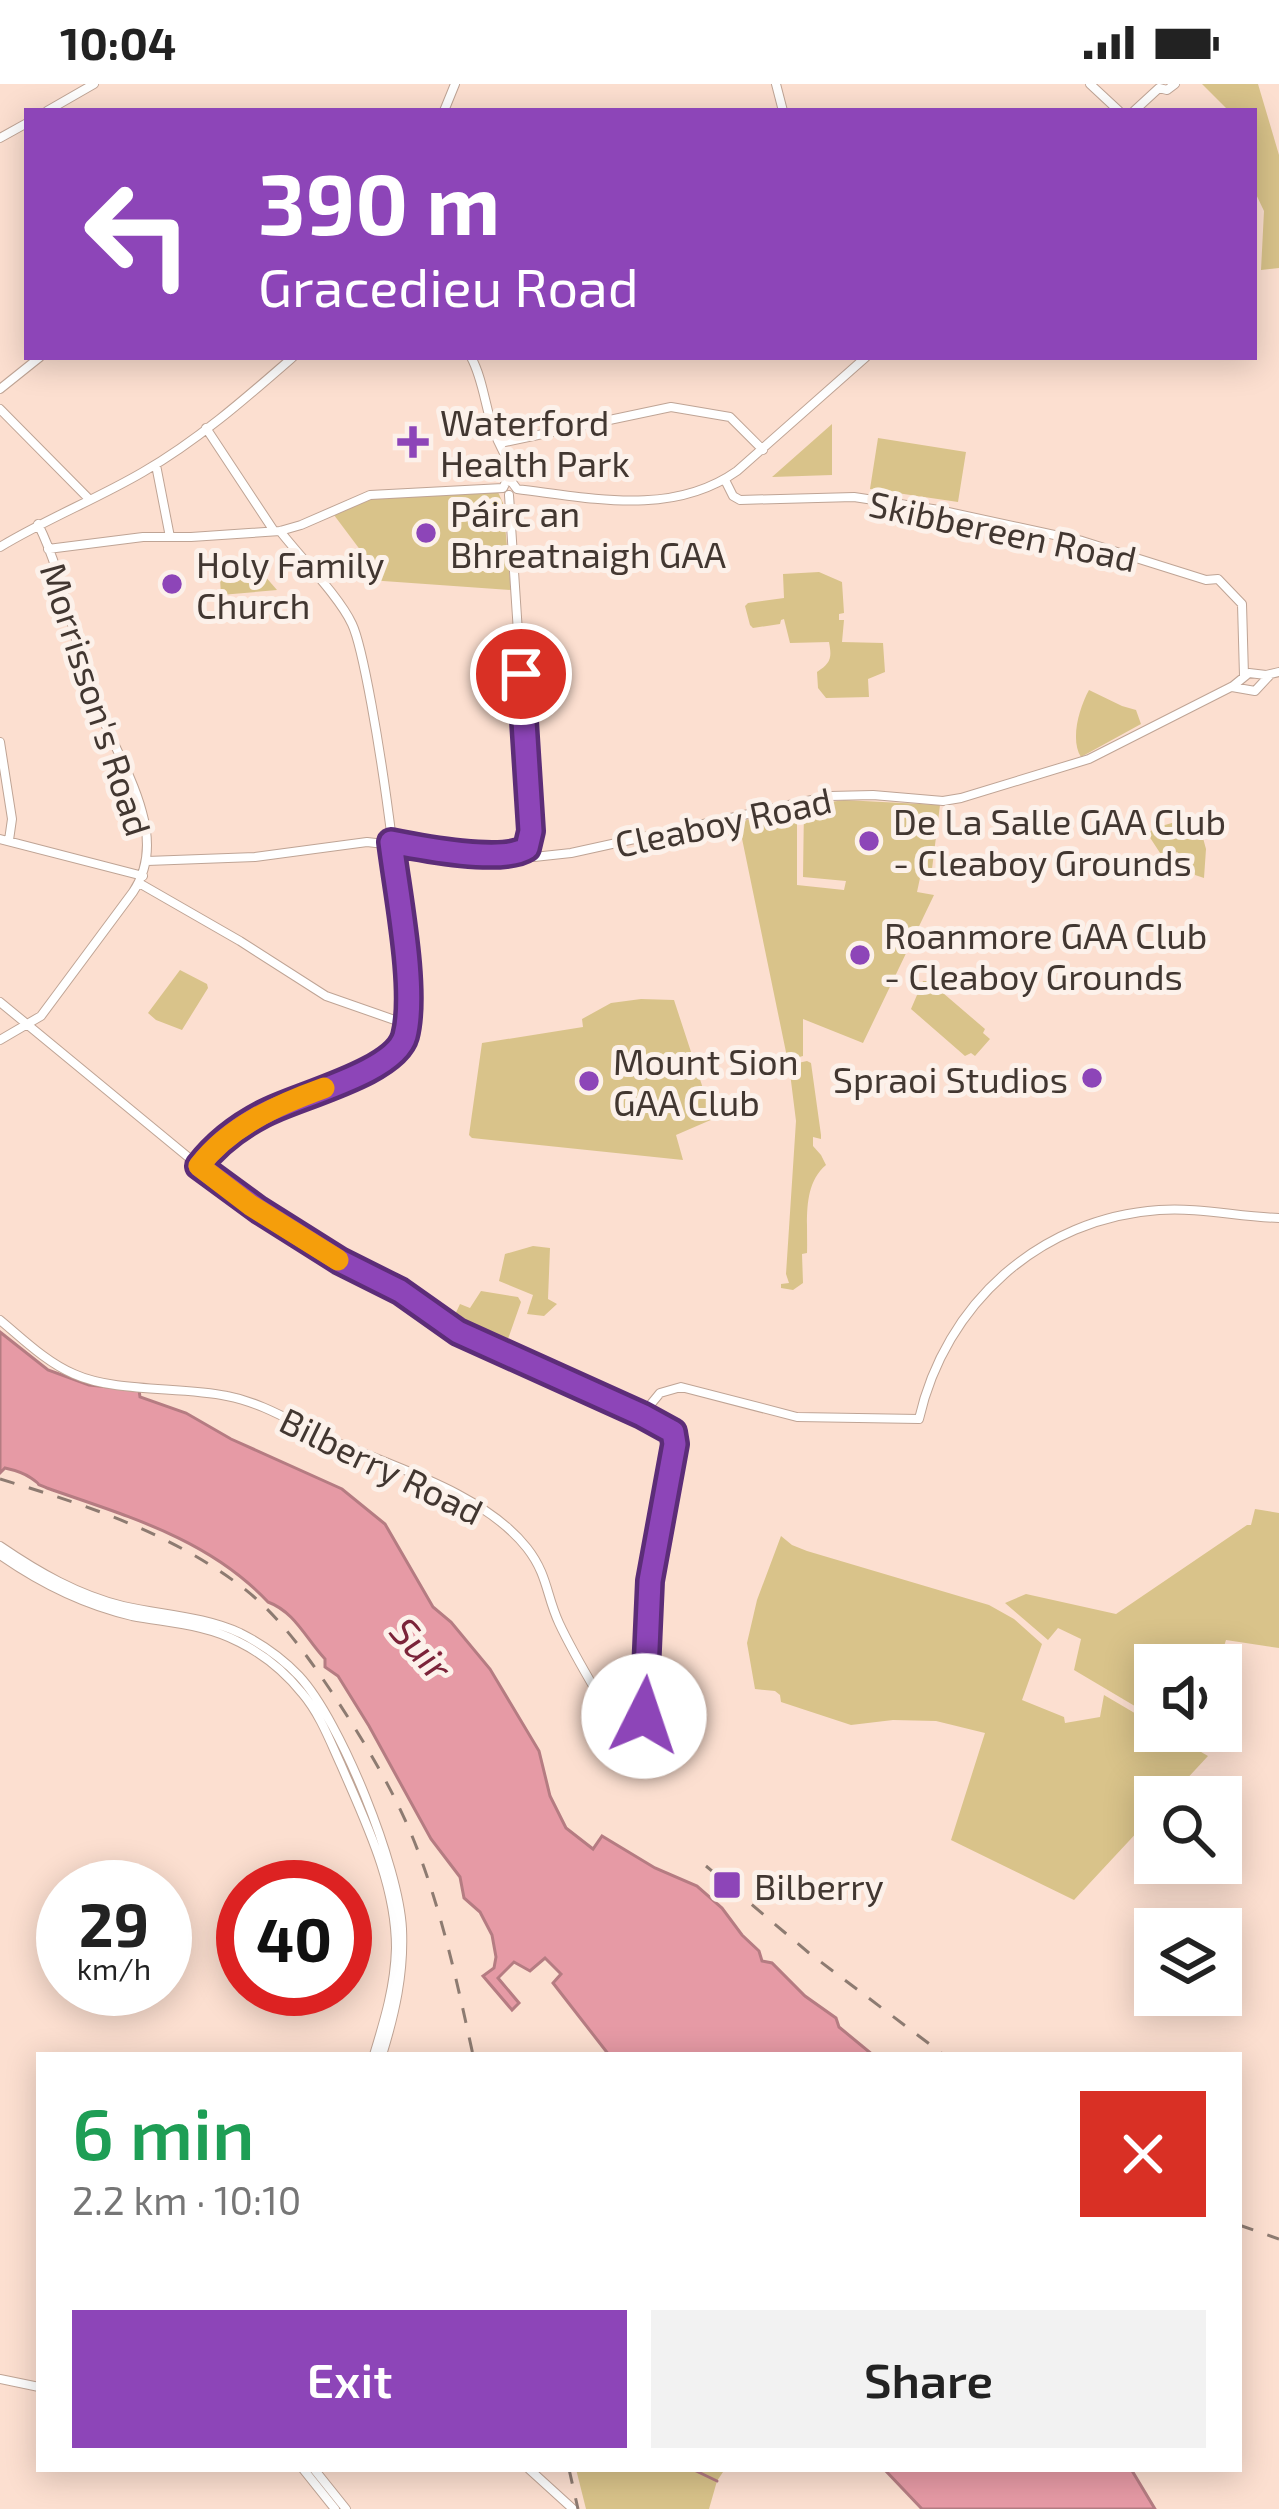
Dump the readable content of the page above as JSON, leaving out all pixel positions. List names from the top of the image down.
{
  "streets": {
    "street": [
      "Skibbereen Road",
      "Morrisson's Road",
      "Cleaboy Road",
      "Bilberry Road"
    ]
  },
  "crossings": [
    ["Skibbereen Road", "Cleaboy Road"]
  ],
  "water": ["Suir"],
  "places": {
    "health": ["Waterford Health Park"],
    "other": [
      "Páirc an Bhreatnaigh GAA",
      "Holy Family Church",
      "De La Salle GAA Club - Cleaboy Grounds",
      "Roanmore GAA Club - Cleaboy Grounds",
      "Spraoi Studios",
      "Mount Sion GAA Club"
    ],
    "transit": ["Bilberry"]
  },
  "page": {
    "status": "10:04",
    "turn": ["390 m", "Gracedieu Road"],
    "speed": "29 km/h",
    "limit": "40",
    "heading": ["6 min", "2.2 km · 10:10"],
    "buttons": ["Exit", "Share"]
  }
}
